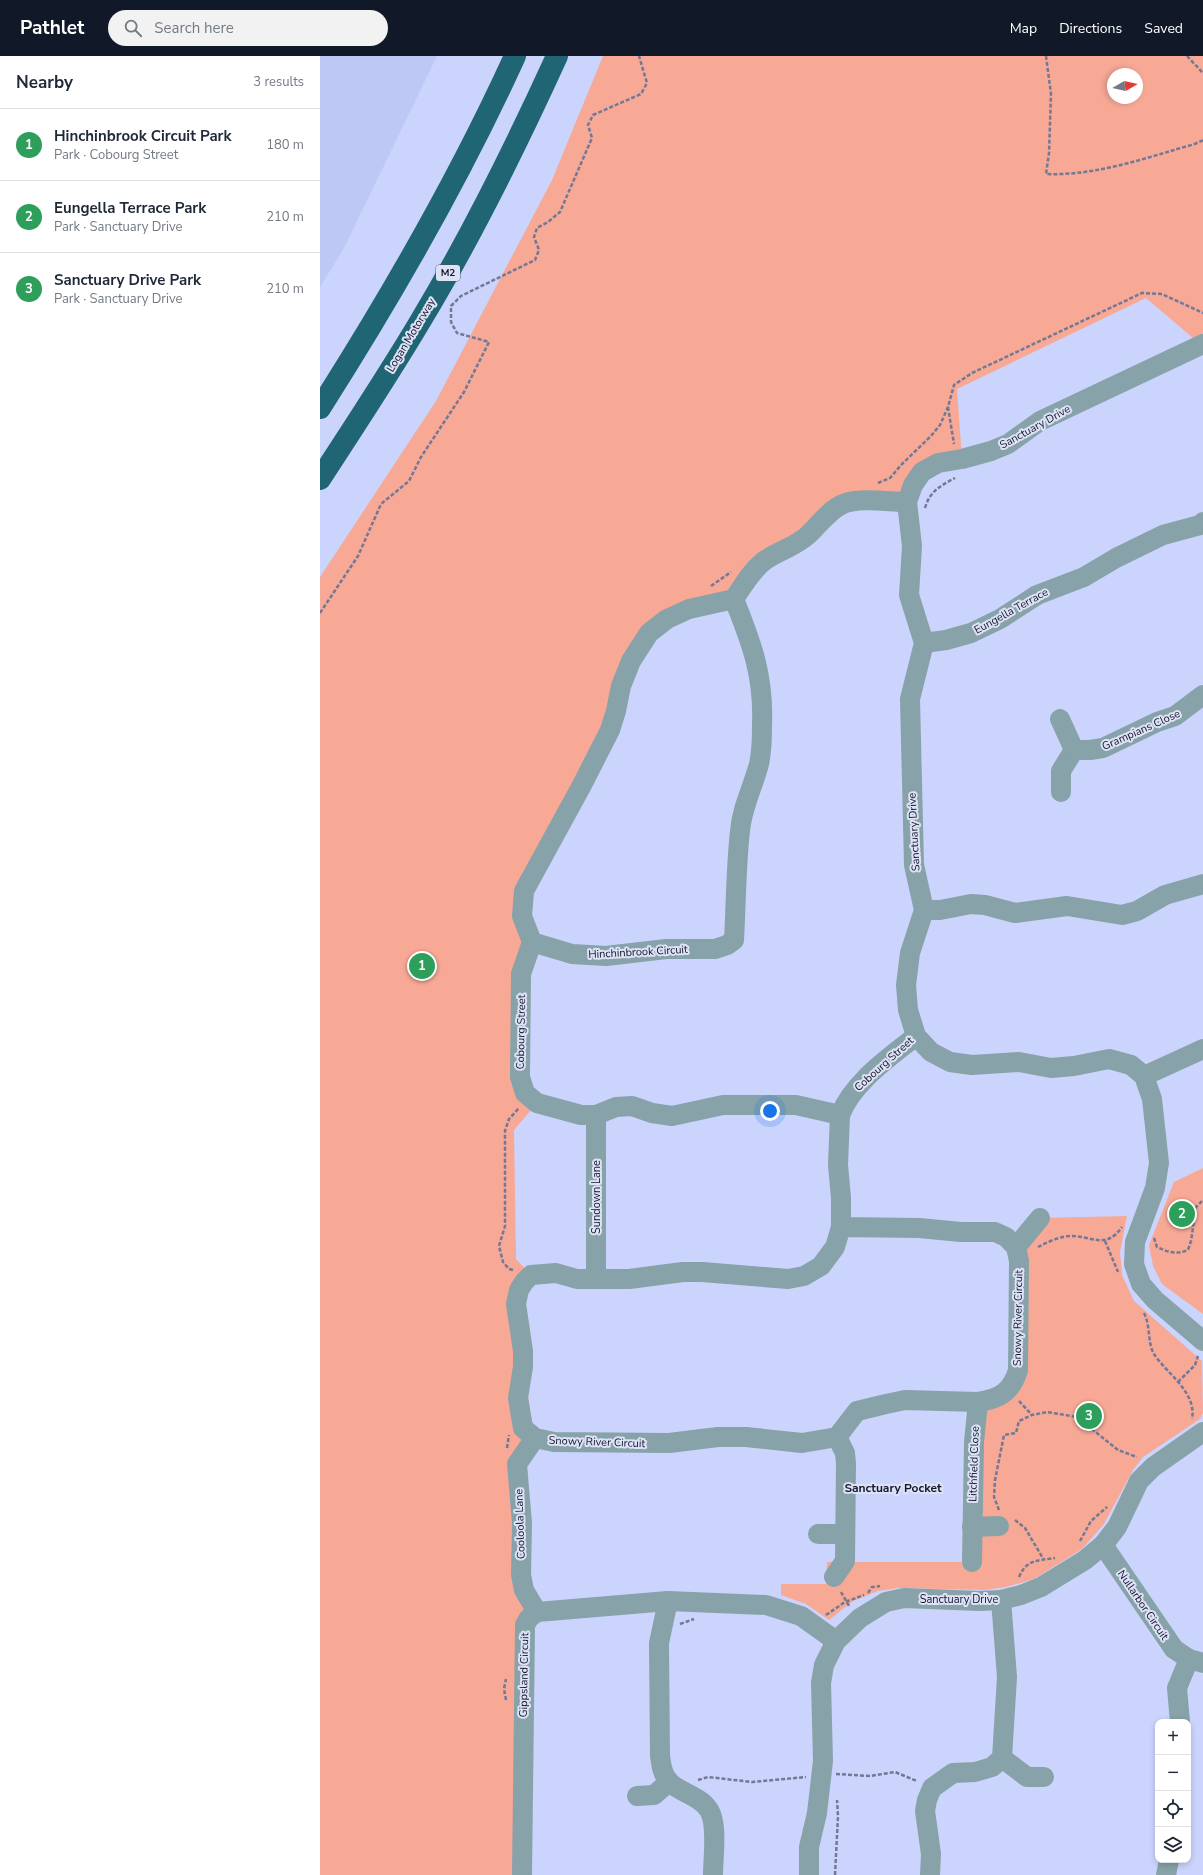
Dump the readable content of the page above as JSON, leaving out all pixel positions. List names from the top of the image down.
{
  "streets": {
    "highway": ["M2", "Logan Motorway"],
    "street": [
      "Sanctuary Drive",
      "Eungella Terrace",
      "Grampians Close",
      "Hinchinbrook Circuit",
      "Cobourg Street",
      "Sundown Lane",
      "Snowy River Circuit",
      "Litchfield Close",
      "Cooloola Lane",
      "Nullarbor Circuit",
      "Gippsland Circuit"
    ]
  },
  "crossings": [
    ["Sanctuary Drive", "Eungella Terrace"],
    ["Sanctuary Drive", "Nullarbor Circuit"],
    ["Hinchinbrook Circuit", "Cobourg Street"],
    ["Cobourg Street", "Sundown Lane"],
    ["Cobourg Street", "Snowy River Circuit"],
    ["Sundown Lane", "Snowy River Circuit"],
    ["Snowy River Circuit", "Litchfield Close"],
    ["Snowy River Circuit", "Cooloola Lane"],
    ["Cooloola Lane", "Gippsland Circuit"]
  ],
  "districts": ["Sanctuary Pocket"],
  "north": "right",
  "page": {
    "header": "Pathlet",
    "search": "Search here",
    "nav": ["Map", "Directions", "Saved"],
    "heading": ["Nearby", "3 results"],
    "list": [
      {
        "mark": "1",
        "name": "Hinchinbrook Circuit Park",
        "note": "Park · Cobourg Street",
        "value": "180 m"
      },
      {
        "mark": "2",
        "name": "Eungella Terrace Park",
        "note": "Park · Sanctuary Drive",
        "value": "210 m"
      },
      {
        "mark": "3",
        "name": "Sanctuary Drive Park",
        "note": "Park · Sanctuary Drive",
        "value": "210 m"
      }
    ],
    "pins": ["1", "2", "3"],
    "map_buttons": ["+", "−"]
  }
}
